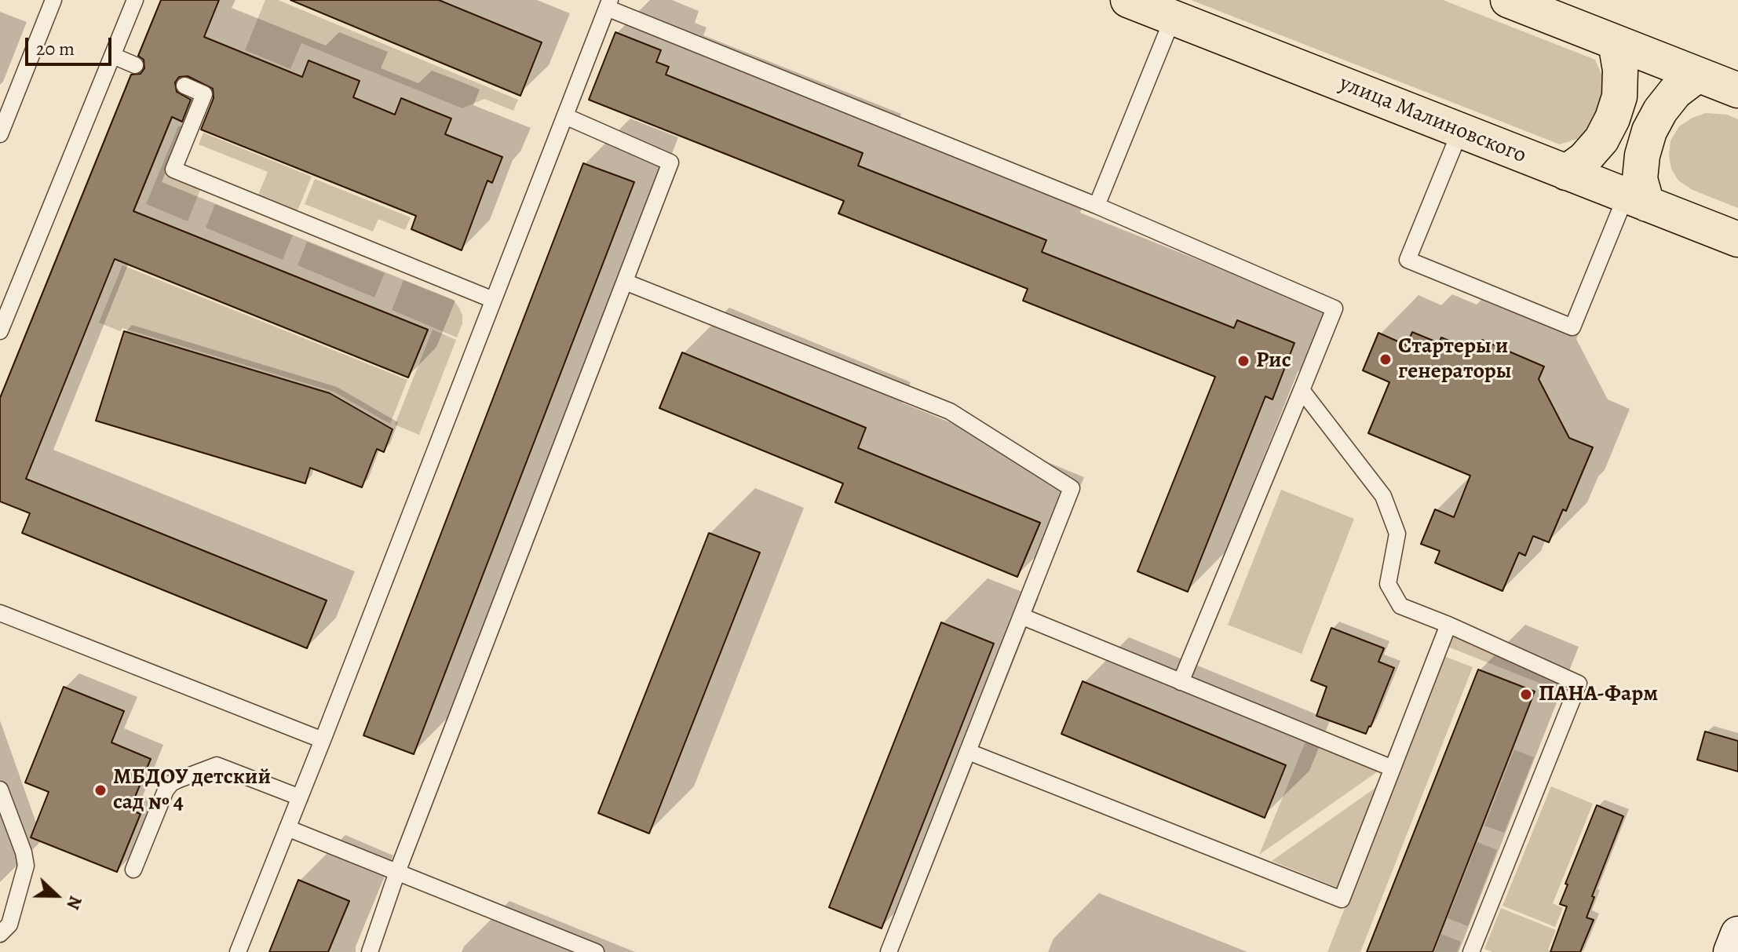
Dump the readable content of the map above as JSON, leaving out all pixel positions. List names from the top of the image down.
{
  "streets": {
    "highway": ["улица Малиновского"]
  },
  "places": [
    "Стартеры и генераторы",
    "Рис",
    "ПАНА-Фарм",
    "МБДОУ детский сад № 4"
  ],
  "scale_bar": "20 m",
  "north": "right"
}
